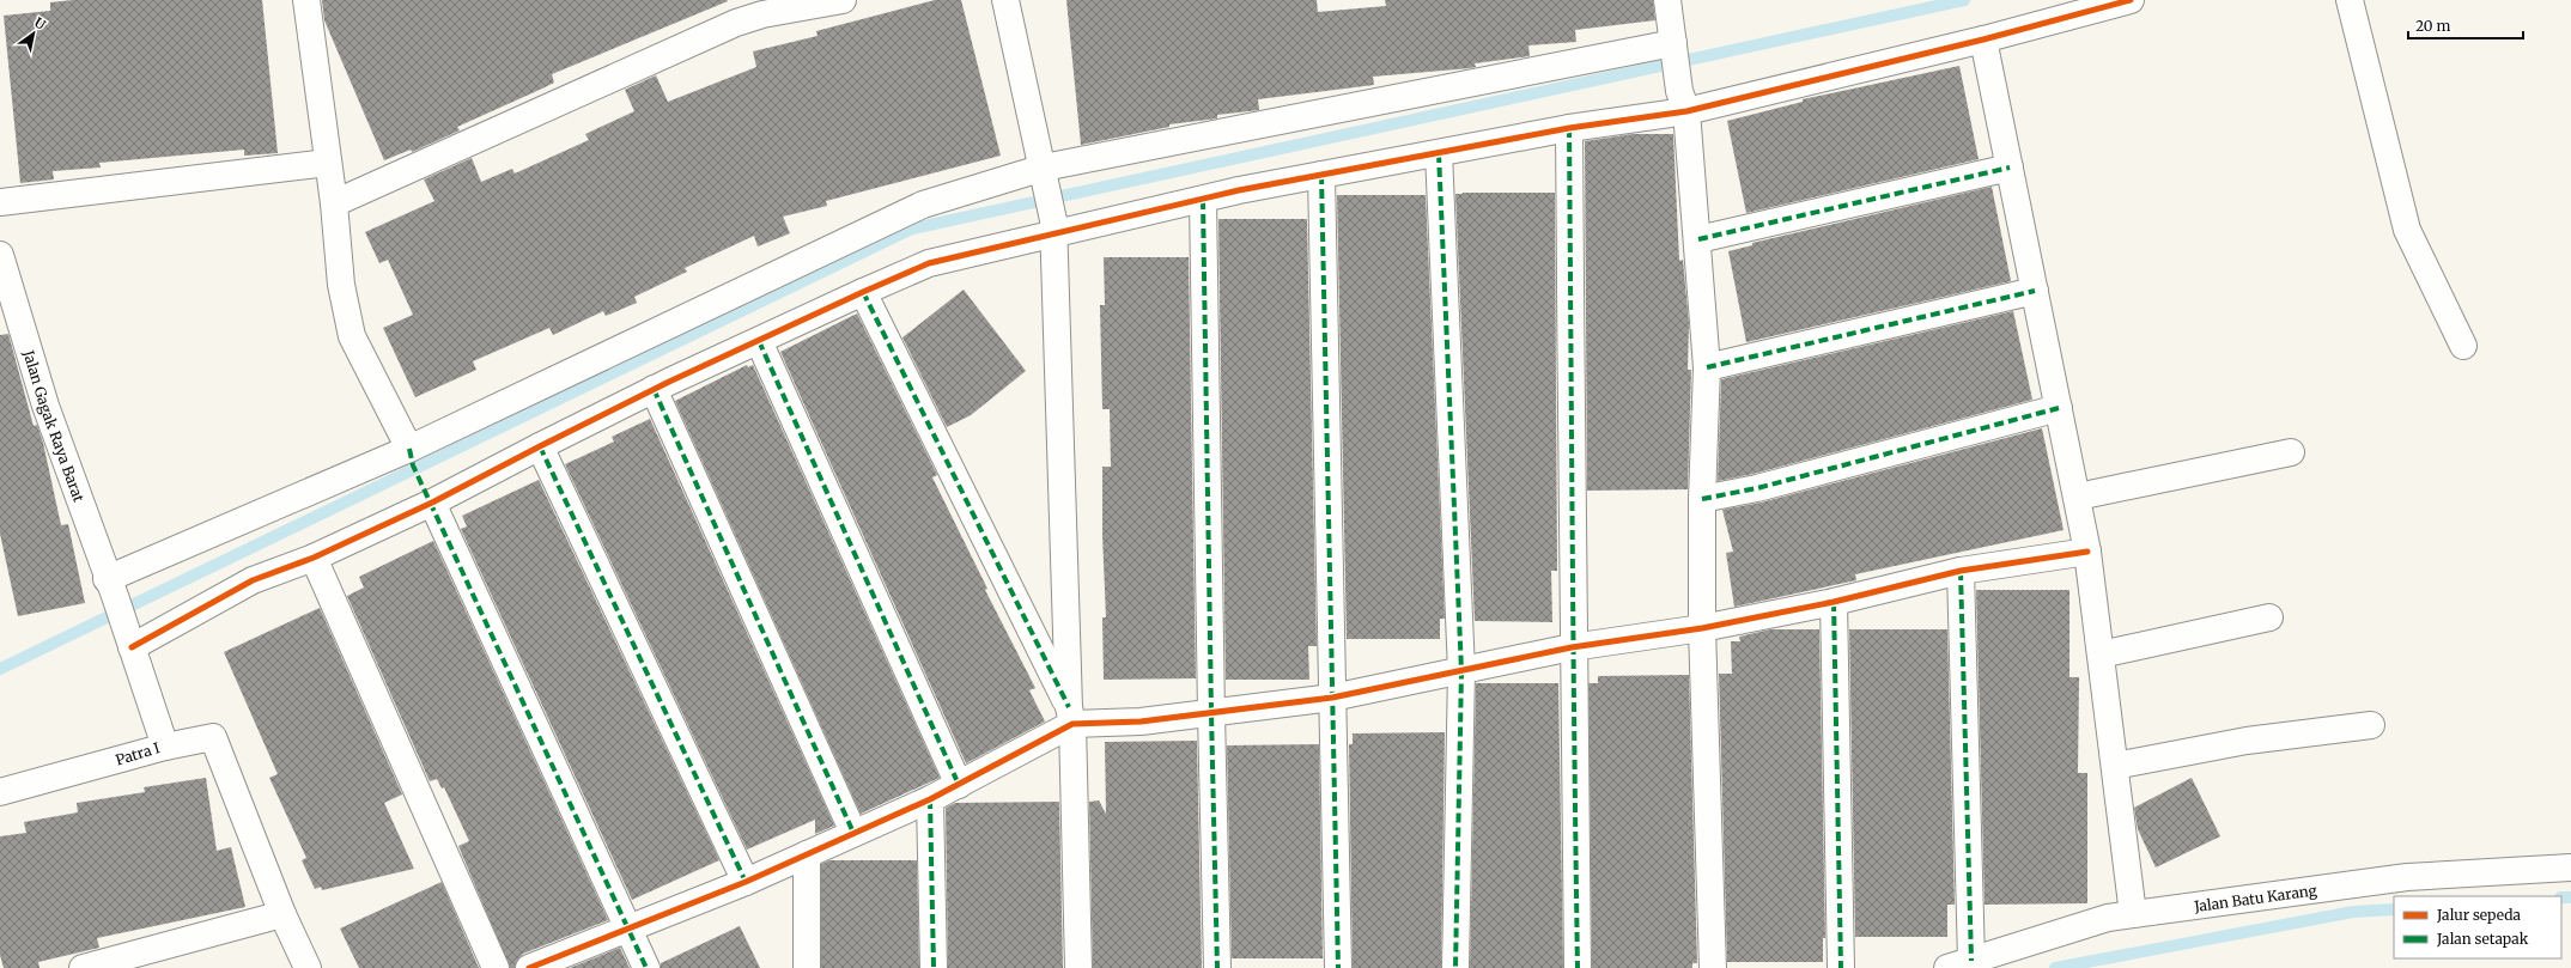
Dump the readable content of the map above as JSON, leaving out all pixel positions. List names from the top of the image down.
{
  "streets": {
    "street": ["Jalan Gagak Raya Barat", "Patra I", "Jalan Batu Karang"]
  },
  "crossings": [
    ["Jalan Gagak Raya Barat", "Patra I"]
  ],
  "legend": ["Jalur sepeda", "Jalan setapak"],
  "scale_bar": "20 m",
  "north": "top right"
}
